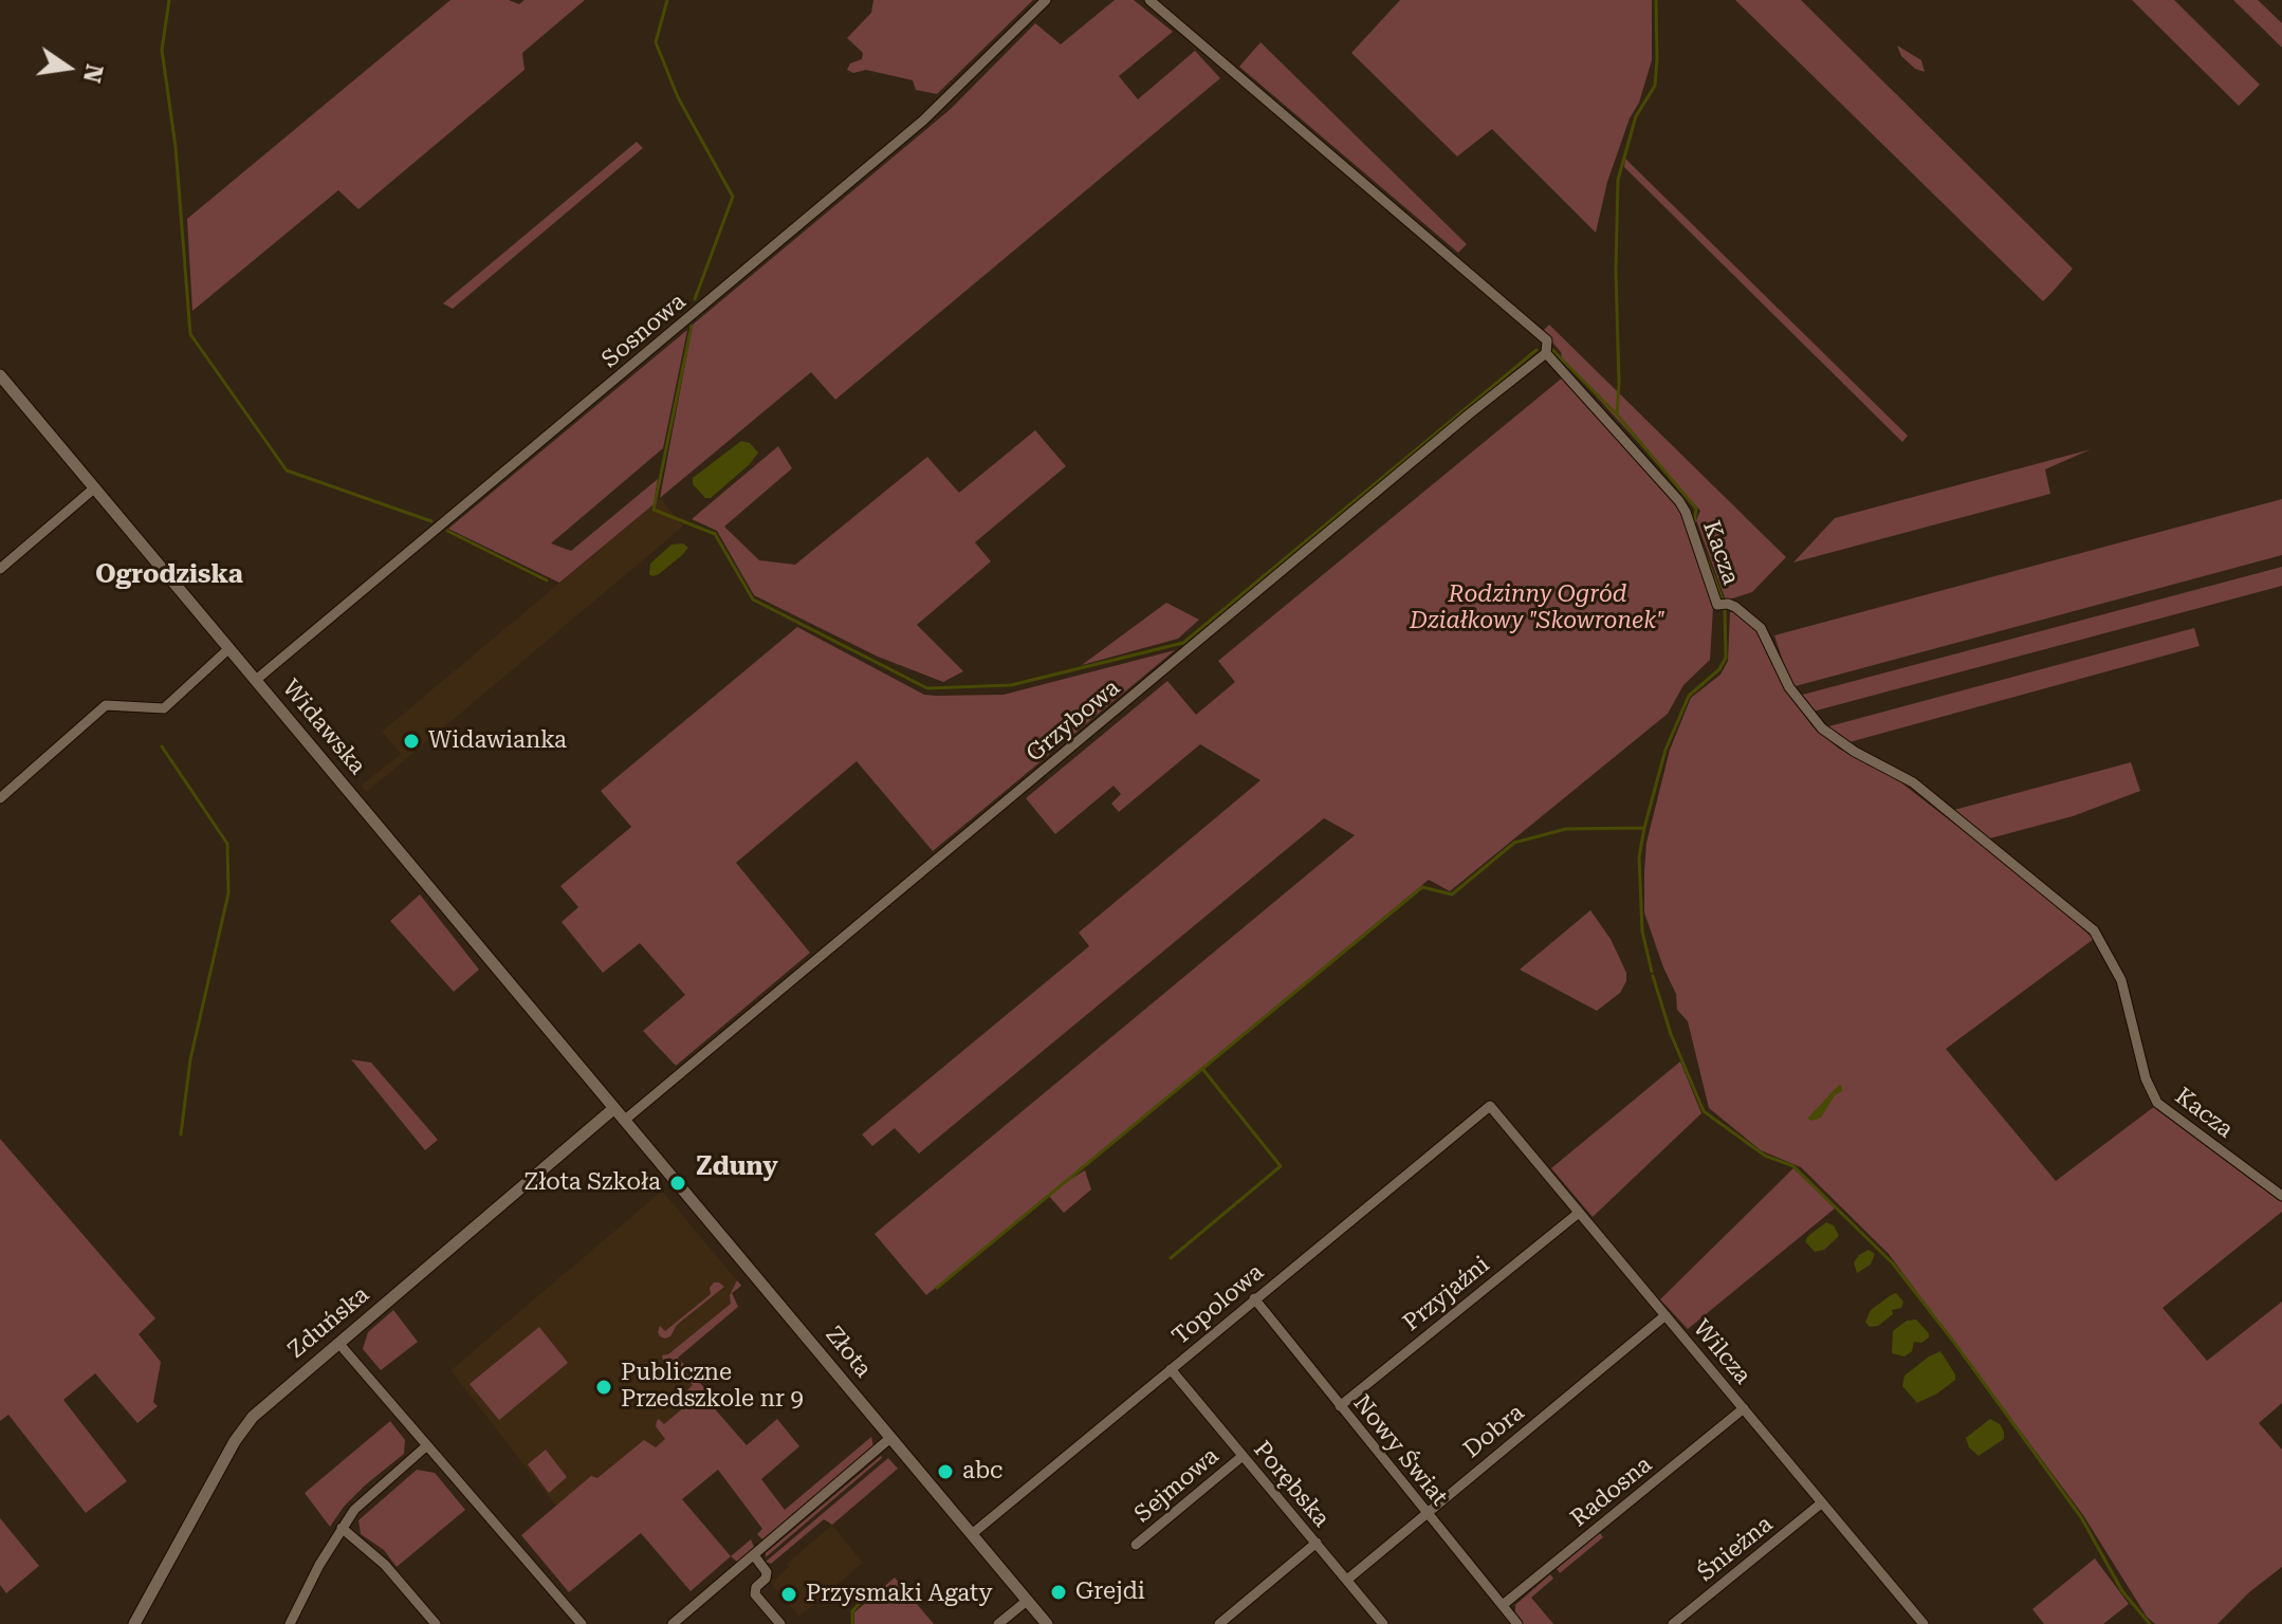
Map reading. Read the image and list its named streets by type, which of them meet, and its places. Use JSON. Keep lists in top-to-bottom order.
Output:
{
  "streets": {
    "street": [
      "Sosnowa",
      "Kacza",
      "Grzybowa",
      "Widawska",
      "Przyjaźni",
      "Topolowa",
      "Zduńska",
      "Złota",
      "Wilcza",
      "Dobra",
      "Nowy Świat",
      "Porębska",
      "Sejmowa",
      "Radosna",
      "Śnieżna"
    ]
  },
  "crossings": [
    ["Sosnowa", "Widawska"],
    ["Kacza", "Grzybowa"],
    ["Grzybowa", "Złota"],
    ["Widawska", "Zduńska"],
    ["Widawska", "Złota"],
    ["Przyjaźni", "Wilcza"],
    ["Przyjaźni", "Nowy Świat"],
    ["Topolowa", "Złota"],
    ["Topolowa", "Wilcza"],
    ["Topolowa", "Nowy Świat"],
    ["Topolowa", "Porębska"],
    ["Zduńska", "Złota"],
    ["Wilcza", "Dobra"],
    ["Wilcza", "Radosna"],
    ["Wilcza", "Śnieżna"],
    ["Dobra", "Nowy Świat"],
    ["Dobra", "Porębska"],
    ["Nowy Świat", "Radosna"],
    ["Porębska", "Sejmowa"]
  ],
  "districts": ["Ogrodziska", "Zduny"],
  "parks": ["Rodzinny Ogród Działkowy \"Skowronek\""],
  "places": [
    "Widawianka",
    "Złota Szkoła",
    "Publiczne Przedszkole nr 9",
    "abc",
    "Grejdi",
    "Przysmaki Agaty"
  ],
  "north": "right"
}
